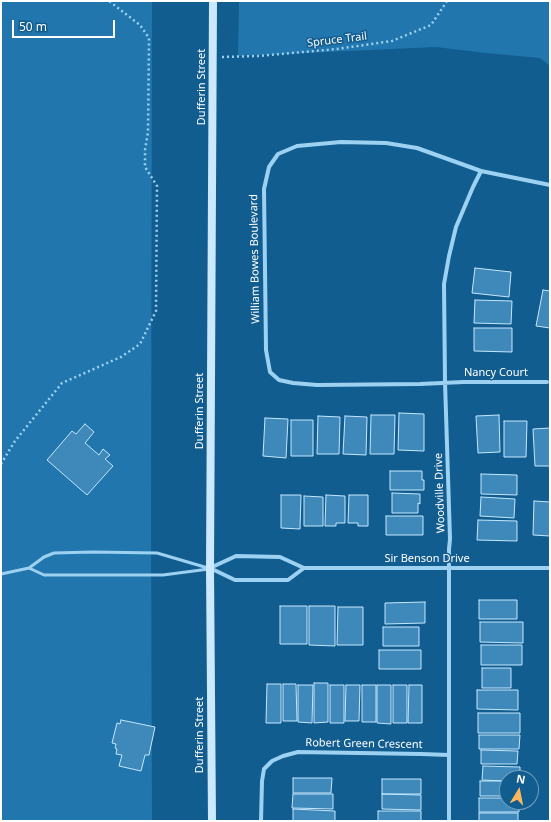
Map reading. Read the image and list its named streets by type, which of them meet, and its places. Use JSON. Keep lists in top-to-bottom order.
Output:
{
  "streets": {
    "main road": ["Dufferin Street"],
    "street": [
      "William Bowes Boulevard",
      "Nancy Court",
      "Woodville Drive",
      "Sir Benson Drive",
      "Robert Green Crescent"
    ],
    "path": ["Spruce Trail"]
  },
  "crossings": [
    ["Spruce Trail", "Dufferin Street"],
    ["Dufferin Street", "Sir Benson Drive"],
    ["William Bowes Boulevard", "Nancy Court"],
    ["William Bowes Boulevard", "Woodville Drive"],
    ["Nancy Court", "Woodville Drive"],
    ["Woodville Drive", "Sir Benson Drive"],
    ["Woodville Drive", "Robert Green Crescent"]
  ],
  "scale_bar": "50 m",
  "north": "top"
}
